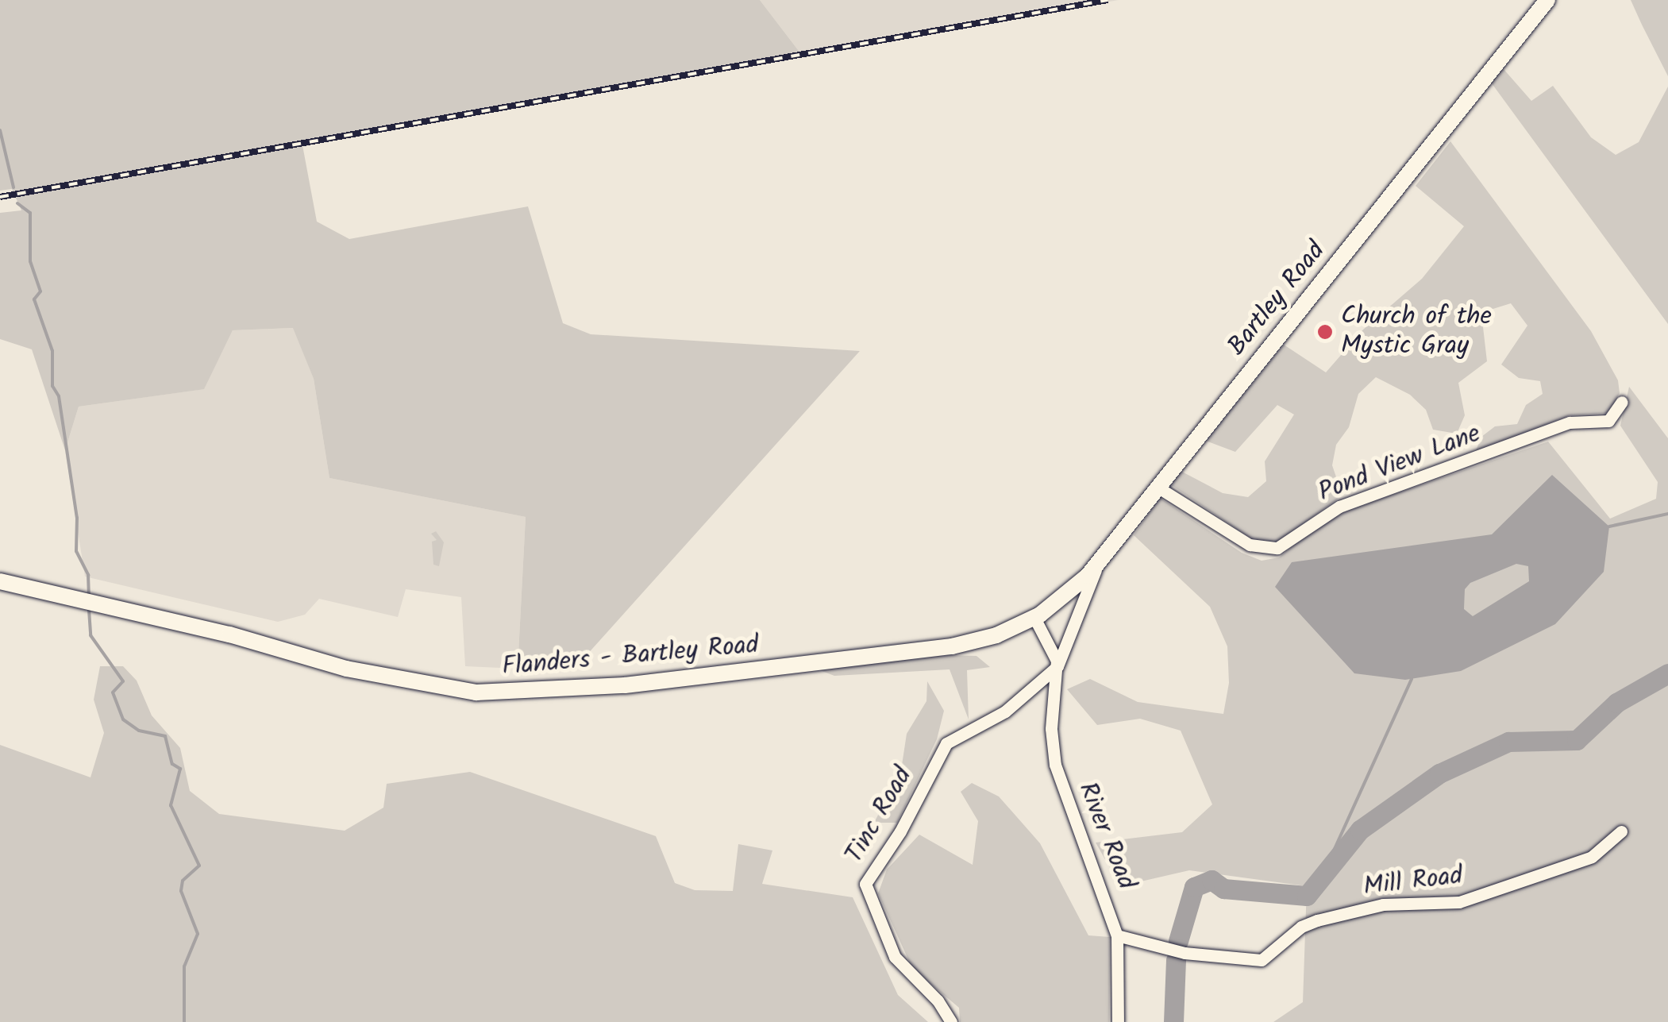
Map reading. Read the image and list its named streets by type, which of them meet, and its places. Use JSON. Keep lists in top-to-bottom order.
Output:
{
  "streets": {
    "main road": ["Bartley Road", "Flanders - Bartley Road"],
    "street": [
      "Pond View Lane",
      "Tinc Road",
      "River Road",
      "Mill Road"
    ]
  },
  "crossings": [
    ["Bartley Road", "Pond View Lane"],
    ["Bartley Road", "Flanders - Bartley Road"],
    ["Bartley Road", "River Road"],
    ["Tinc Road", "River Road"],
    ["River Road", "Mill Road"]
  ],
  "places": ["Church of the Mystic Gray"]
}
